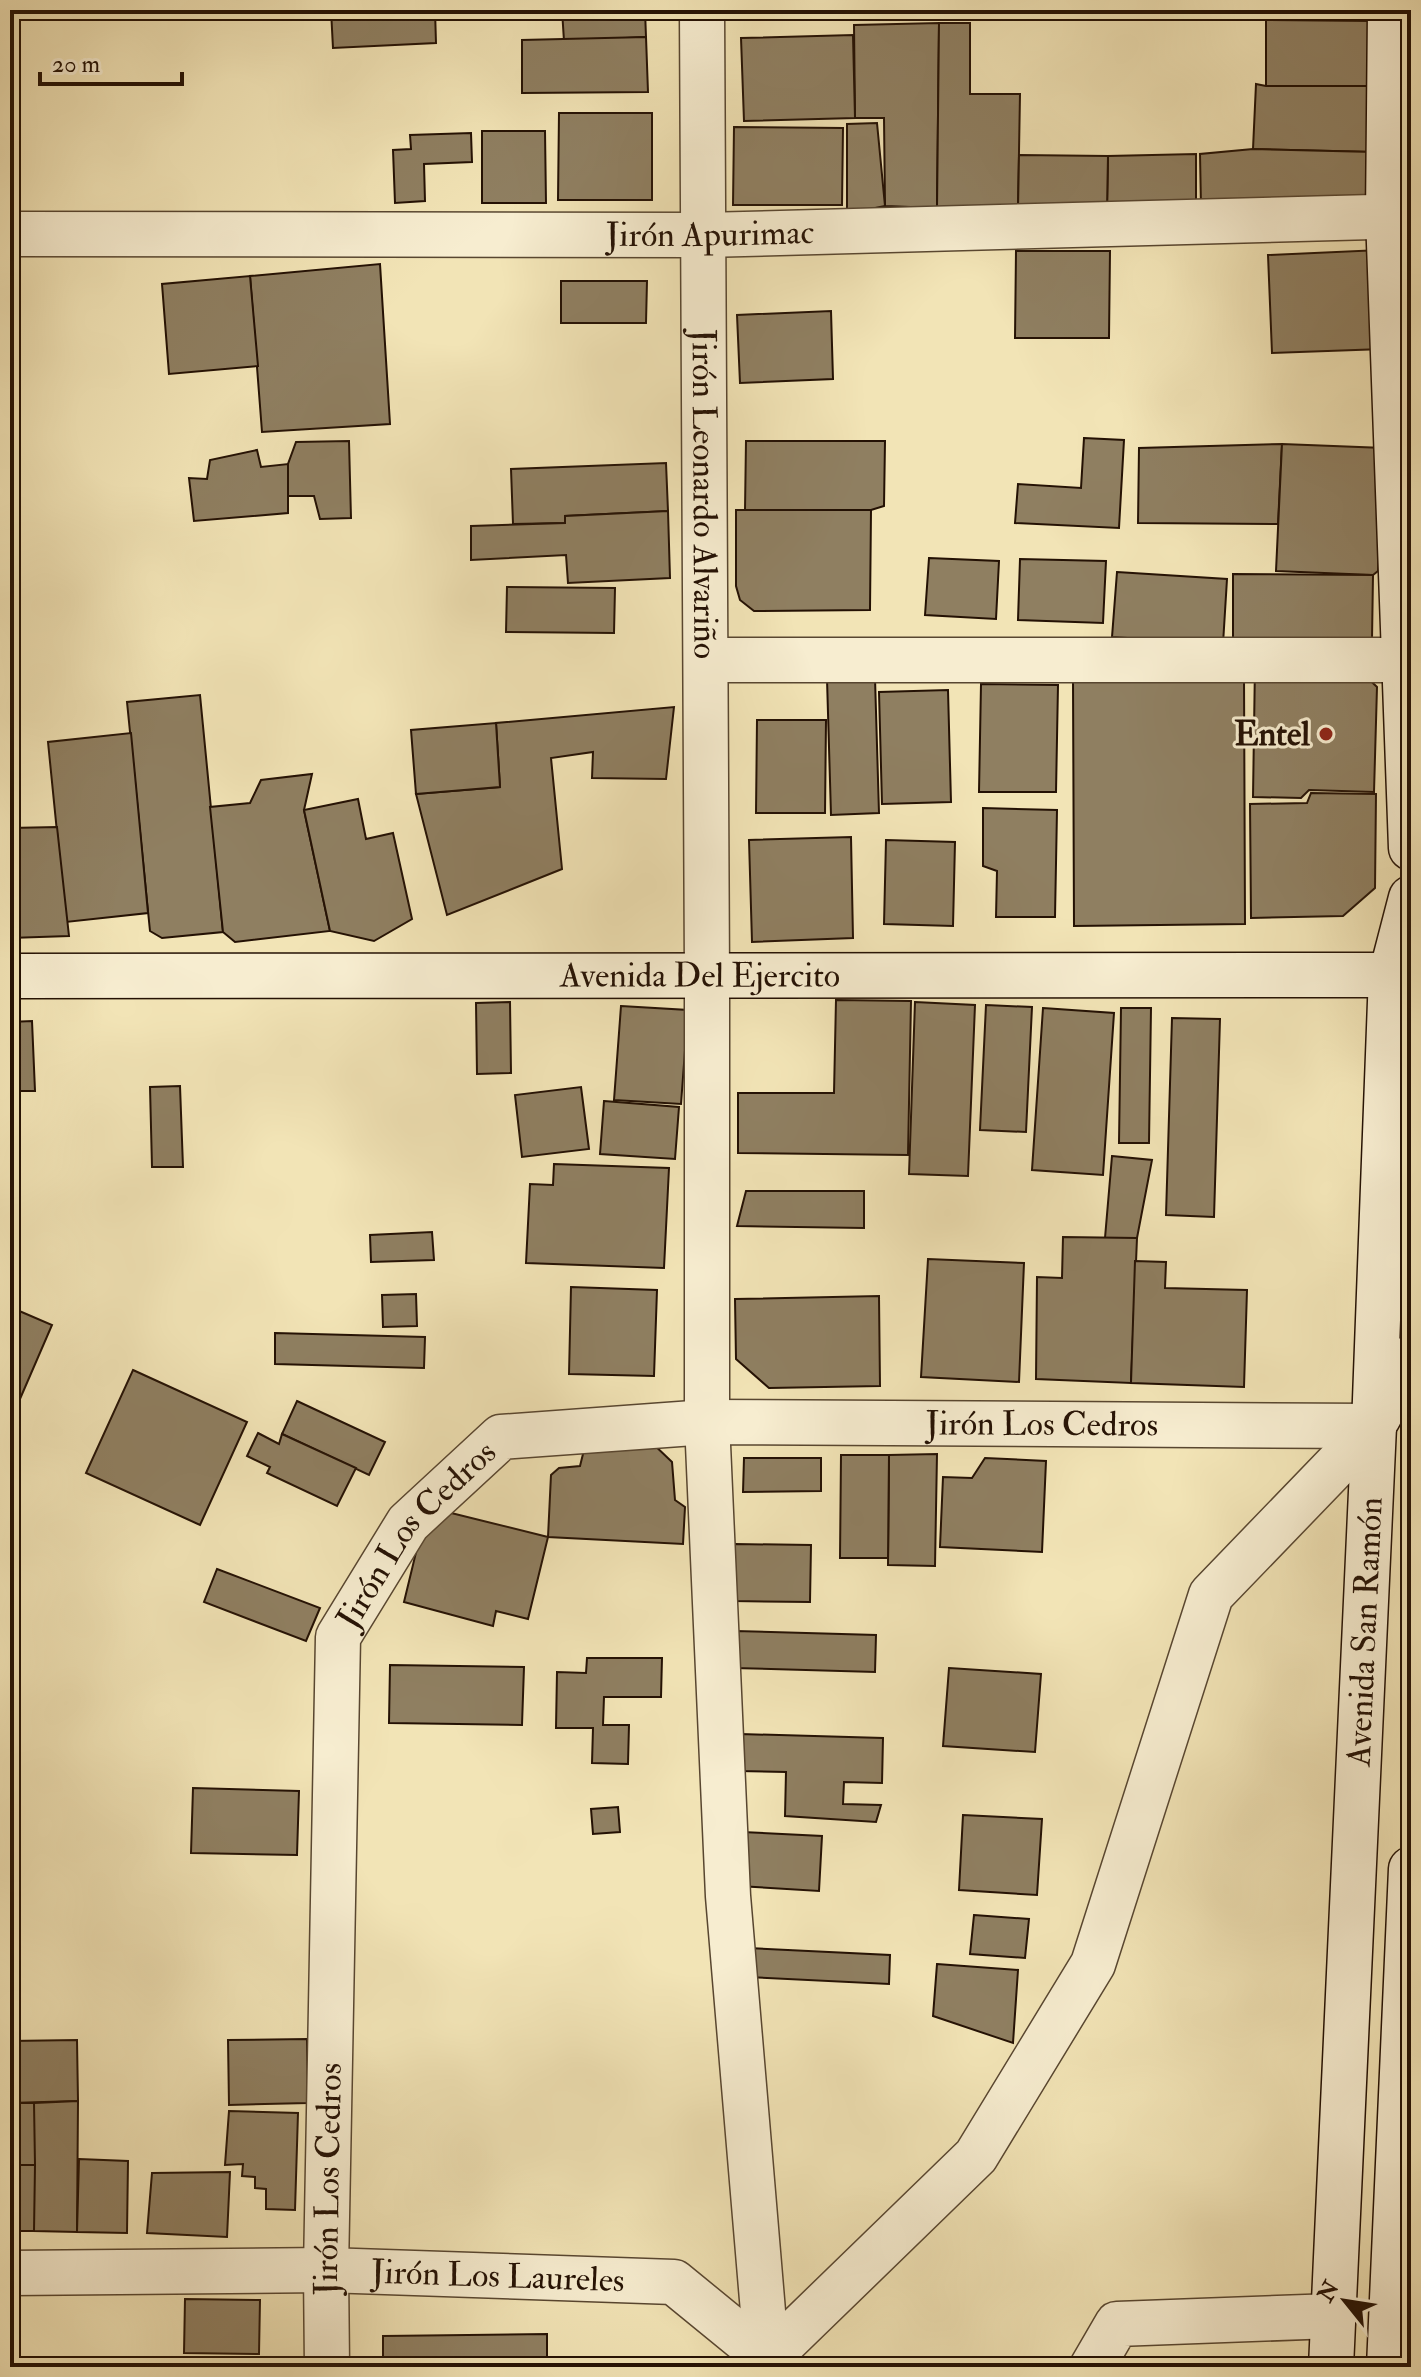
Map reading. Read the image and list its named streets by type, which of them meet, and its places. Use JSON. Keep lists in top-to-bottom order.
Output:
{
  "streets": {
    "street": [
      "Jirón Apurimac",
      "Jirón Leonardo Alvariño",
      "Avenida Del Ejercito",
      "Jirón Los Cedros",
      "Avenida San Ramón",
      "Jirón Los Laureles"
    ]
  },
  "crossings": [
    ["Jirón Apurimac", "Jirón Leonardo Alvariño"],
    ["Jirón Leonardo Alvariño", "Avenida Del Ejercito"],
    ["Jirón Leonardo Alvariño", "Jirón Los Cedros"],
    ["Jirón Leonardo Alvariño", "Jirón Los Laureles"],
    ["Avenida Del Ejercito", "Avenida San Ramón"],
    ["Jirón Los Cedros", "Avenida San Ramón"],
    ["Jirón Los Cedros", "Jirón Los Laureles"]
  ],
  "places": ["Entel"],
  "scale_bar": "20 m",
  "north": "top left"
}
